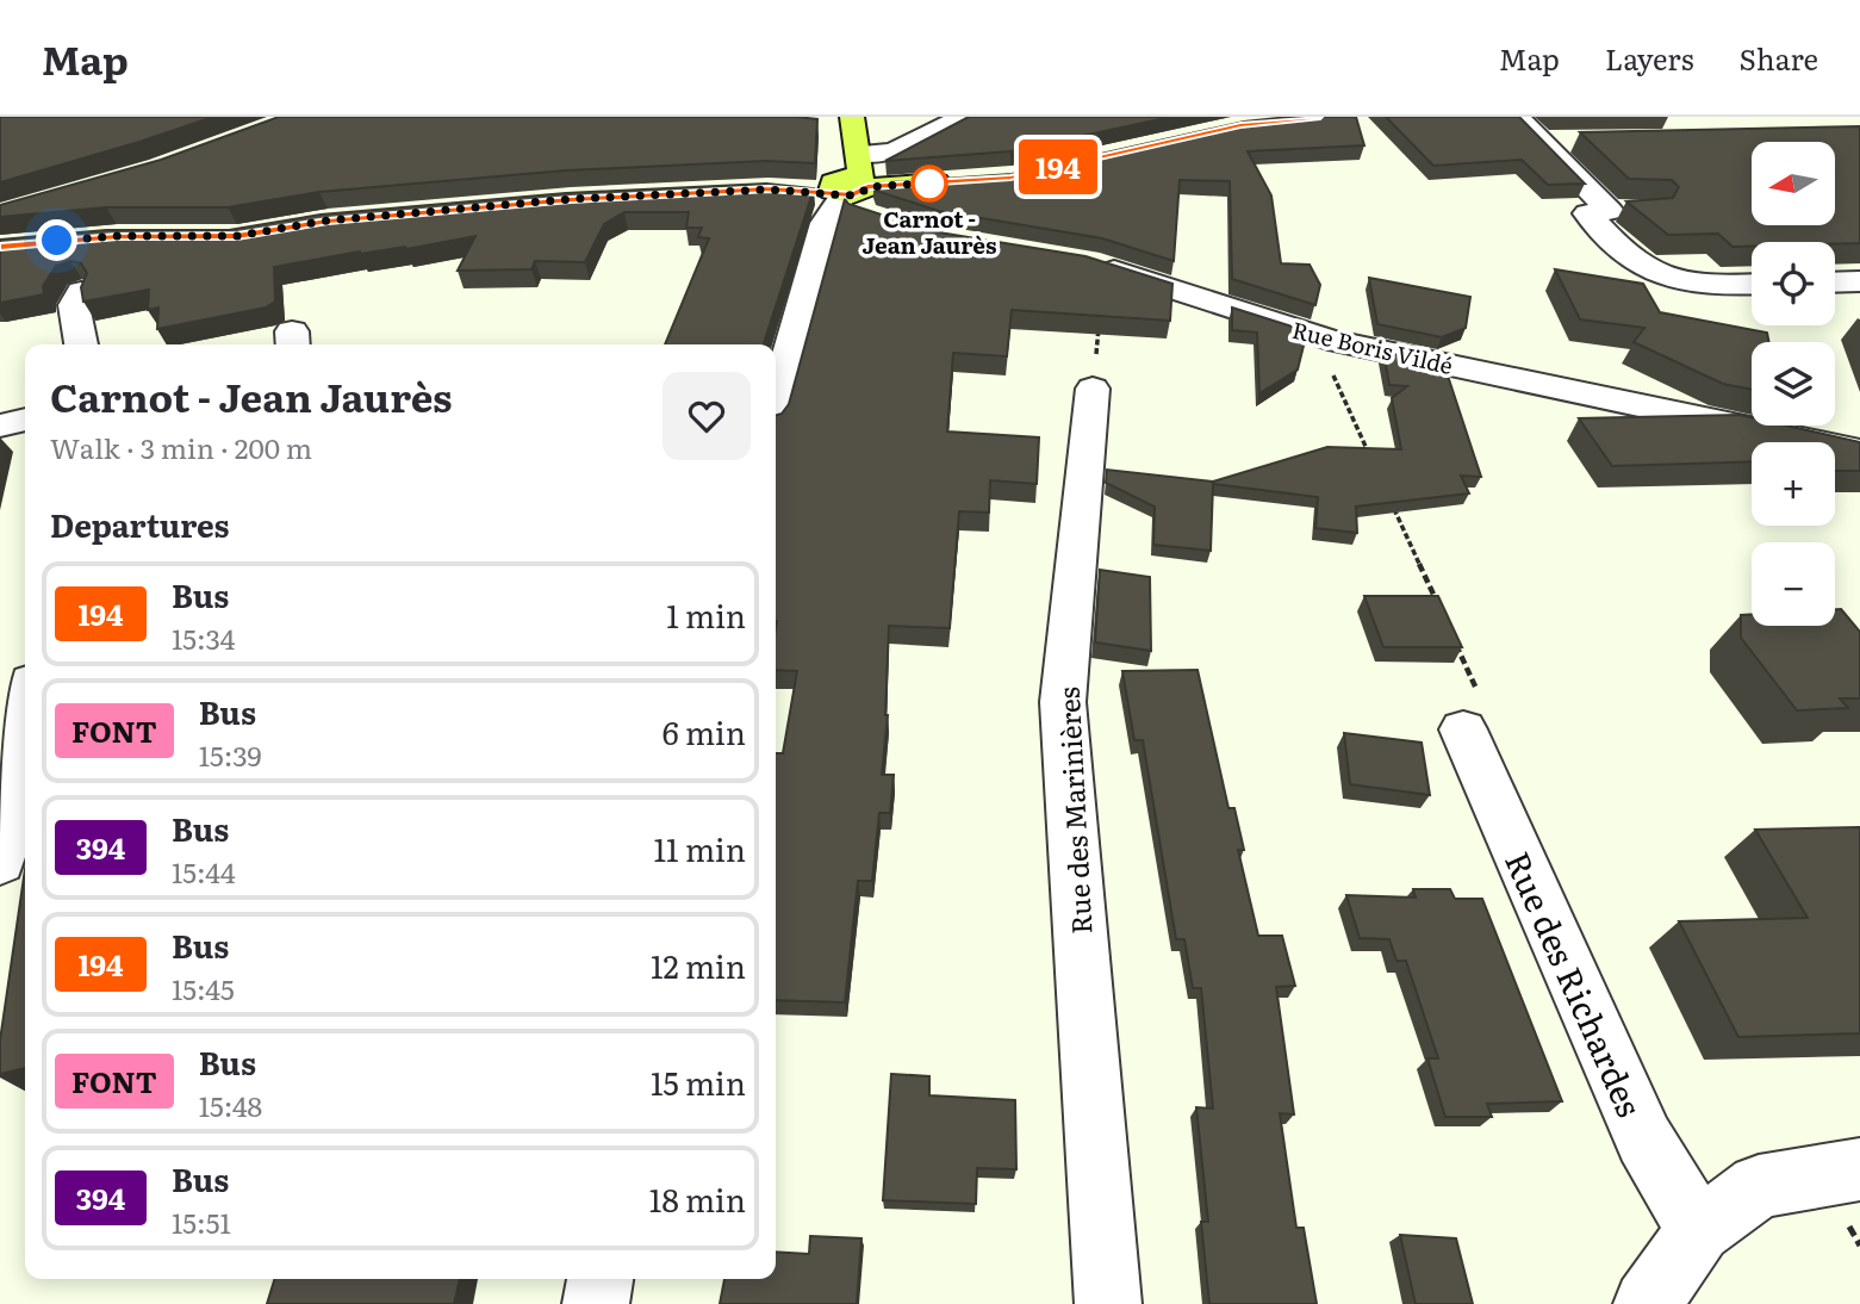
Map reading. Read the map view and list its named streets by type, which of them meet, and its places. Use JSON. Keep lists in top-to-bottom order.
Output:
{
  "streets": {
    "street": ["Rue Boris Vildé", "Rue des Marinières", "Rue des Richardes"]
  },
  "places": ["Carnot - Jean Jaurès"],
  "lines": ["bus line 194"],
  "north": "left",
  "page": {
    "header": "Map",
    "nav": ["Map", "Layers", "Share"],
    "on_map": "194",
    "map_buttons": ["+", "−"],
    "heading": [
      ["Carnot - Jean Jaurès", "Walk · 3 min · 200 m"],
      "Departures"
    ],
    "list": [
      {
        "mark": "194",
        "name": "Bus",
        "note": "15:34",
        "value": "1 min"
      },
      {
        "mark": "FONT",
        "name": "Bus",
        "note": "15:39",
        "value": "6 min"
      },
      {
        "mark": "394",
        "name": "Bus",
        "note": "15:44",
        "value": "11 min"
      },
      {
        "mark": "194",
        "name": "Bus",
        "note": "15:45",
        "value": "12 min"
      },
      {
        "mark": "FONT",
        "name": "Bus",
        "note": "15:48",
        "value": "15 min"
      },
      {
        "mark": "394",
        "name": "Bus",
        "note": "15:51",
        "value": "18 min"
      }
    ]
  }
}
